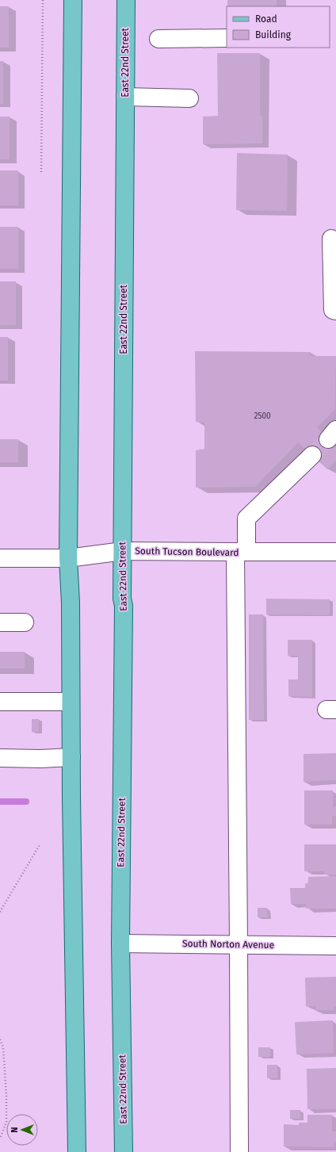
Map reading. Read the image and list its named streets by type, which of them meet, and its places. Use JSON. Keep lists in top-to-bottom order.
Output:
{
  "streets": {
    "main road": ["East 22nd Street"],
    "street": ["South Tucson Boulevard", "South Norton Avenue"]
  },
  "crossings": [
    ["East 22nd Street", "South Tucson Boulevard"],
    ["East 22nd Street", "South Norton Avenue"]
  ],
  "house_numbers": ["2500"],
  "legend": ["Road", "Building"],
  "north": "left"
}
